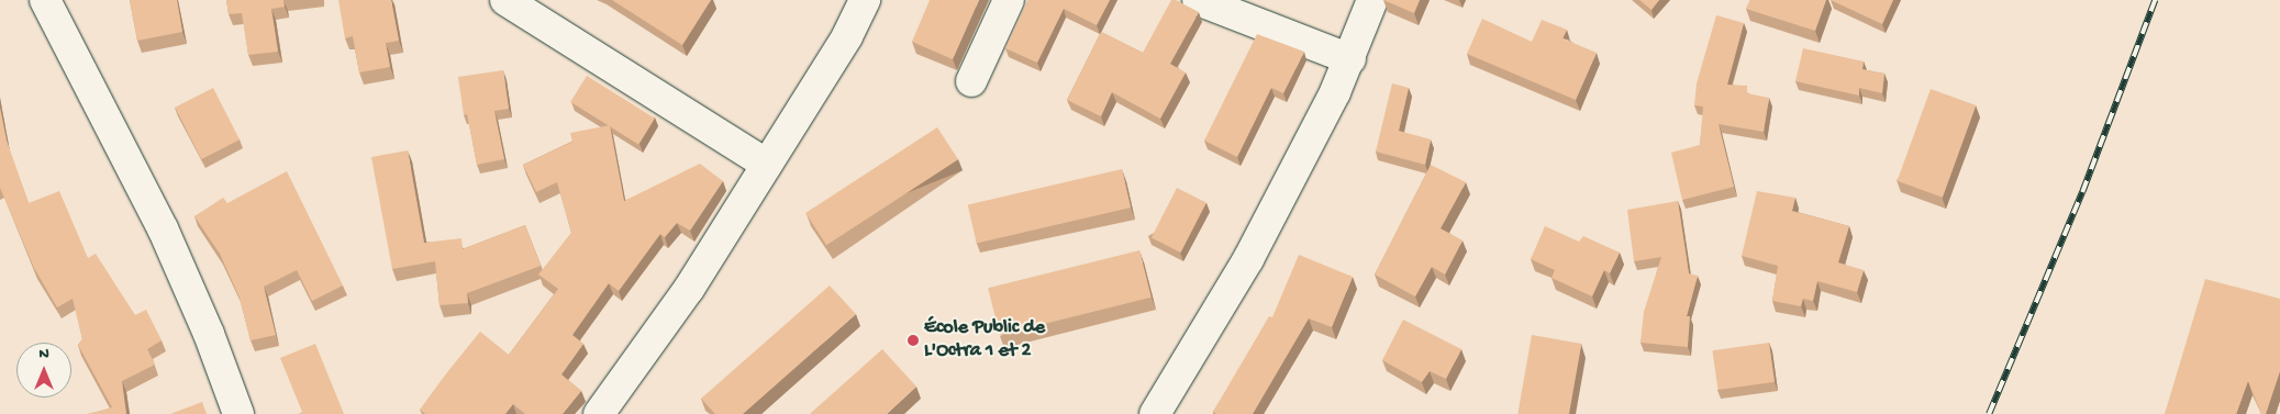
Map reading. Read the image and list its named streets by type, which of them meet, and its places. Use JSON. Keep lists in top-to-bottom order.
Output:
{
  "places": ["École Public de L'Octra 1 et 2"],
  "north": "top"
}
